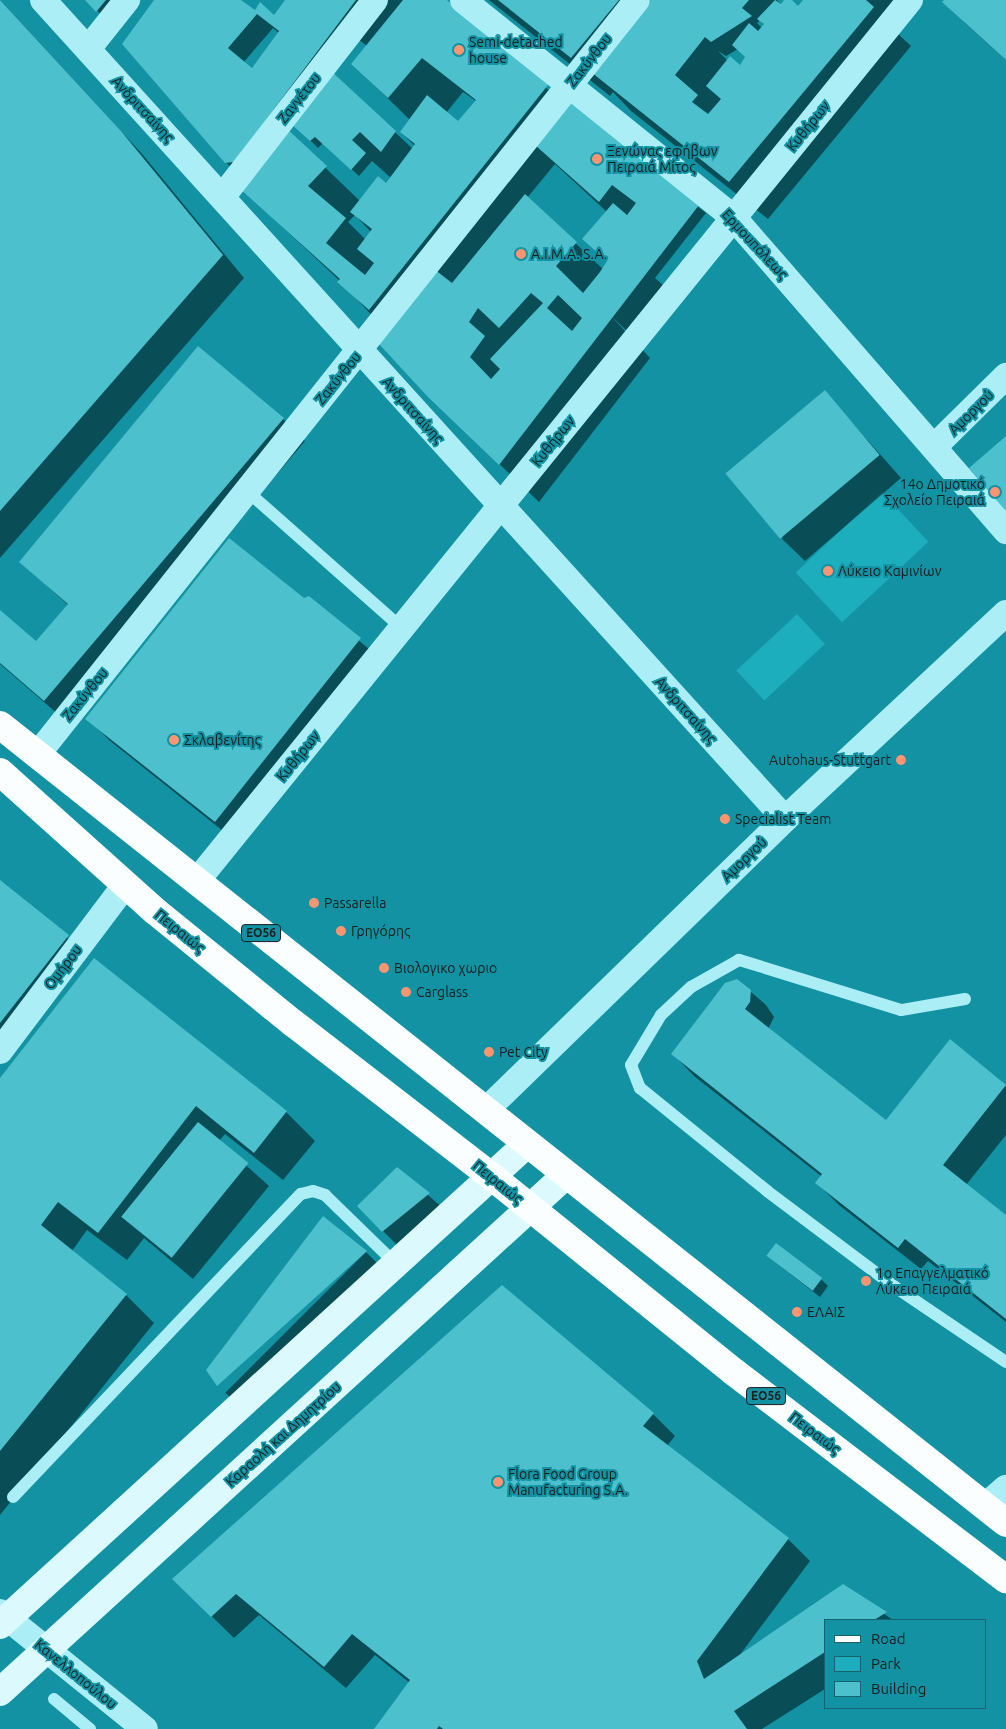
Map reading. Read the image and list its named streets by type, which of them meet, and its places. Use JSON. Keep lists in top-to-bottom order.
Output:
{
  "streets": {
    "main road": ["Πειραιώς", "ΕΟ56", "Καραολή και Δημητρίου"],
    "street": [
      "Ζακύνθου",
      "Ζαννέτου",
      "Ανδριτσαίνης",
      "Κυθήρων",
      "Ερμουπόλεως",
      "Αμοργού",
      "Ομήρου",
      "Κανελλοπούλου"
    ]
  },
  "crossings": [
    ["Ζακύνθου", "Ανδριτσαίνης"],
    ["Ζακύνθου", "Ερμουπόλεως"],
    ["Ζακύνθου", "ΕΟ56"],
    ["Ζαννέτου", "Ανδριτσαίνης"],
    ["Ανδριτσαίνης", "Κυθήρων"],
    ["Ανδριτσαίνης", "Αμοργού"],
    ["Κυθήρων", "Ερμουπόλεως"],
    ["Κυθήρων", "ΕΟ56"],
    ["Ερμουπόλεως", "Αμοργού"],
    ["Αμοργού", "ΕΟ56"],
    ["Πειραιώς", "Ομήρου"],
    ["Πειραιώς", "Καραολή και Δημητρίου"],
    ["ΕΟ56", "Καραολή και Δημητρίου"],
    ["Καραολή και Δημητρίου", "Κανελλοπούλου"]
  ],
  "places": [
    "Semi-detached house",
    "Ξενώνας εφήβων Πειραιά Μίτος",
    "A.I.M.A. S.A.",
    "14ο Δημοτικό Σχολείο Πειραιά",
    "Λύκειο Καμινίων",
    "Σκλαβενίτης",
    "Autohaus-Stuttgart",
    "Specialist Team",
    "Passarella",
    "Γρηγόρης",
    "Βιολογικο χωριο",
    "Carglass",
    "Pet City",
    "1ο Επαγγελματικό Λύκειο Πειραιά",
    "ΕΛΑΙΣ",
    "Flora Food Group Manufacturing S.A."
  ],
  "legend": ["Road", "Park", "Building"]
}
